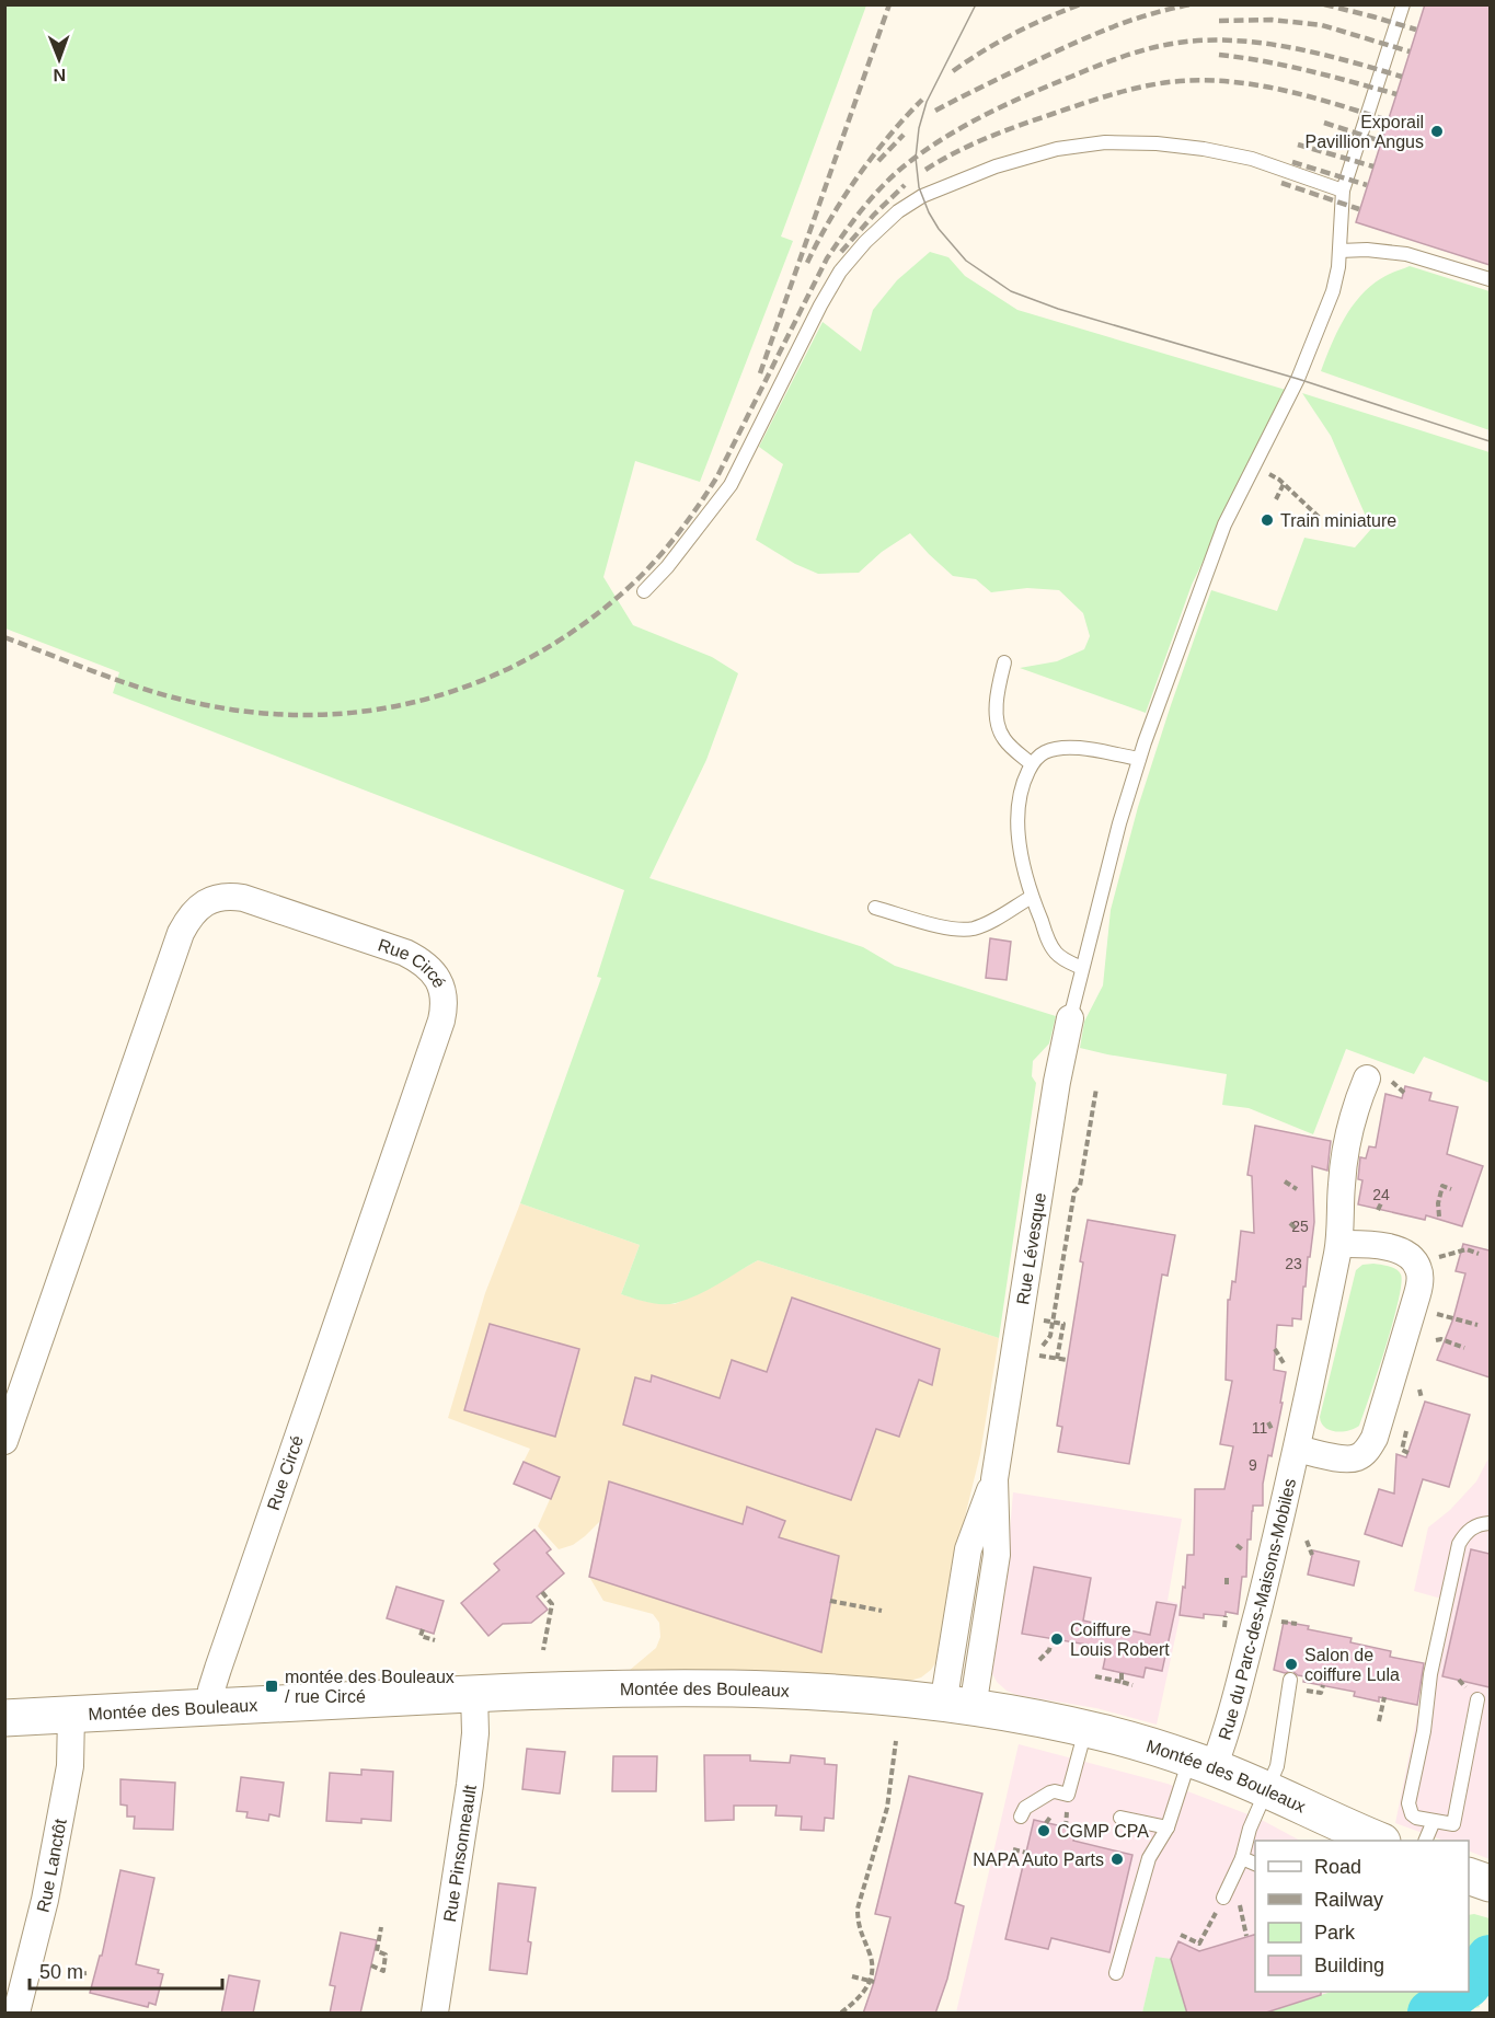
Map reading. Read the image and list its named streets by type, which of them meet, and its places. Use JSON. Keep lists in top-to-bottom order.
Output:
{
  "streets": {
    "street": [
      "Rue Circé",
      "Rue Lévesque",
      "Rue du Parc-des-Maisons-Mobiles",
      "Montée des Bouleaux",
      "Rue Pinsonneault",
      "Rue Lanctôt"
    ]
  },
  "crossings": [
    ["Rue Circé", "Montée des Bouleaux"],
    ["Rue Lévesque", "Montée des Bouleaux"],
    ["Rue du Parc-des-Maisons-Mobiles", "Montée des Bouleaux"],
    ["Montée des Bouleaux", "Rue Pinsonneault"],
    ["Montée des Bouleaux", "Rue Lanctôt"]
  ],
  "places": {
    "other": [
      "Exporail Pavillion Angus",
      "Train miniature",
      "Coiffure Louis Robert",
      "Salon de coiffure Lula",
      "CGMP CPA",
      "NAPA Auto Parts"
    ],
    "transit": ["montée des Bouleaux / rue Circé"]
  },
  "house_numbers": [
    "24",
    "25",
    "23",
    "11",
    "9"
  ],
  "legend": [
    "Road",
    "Railway",
    "Park",
    "Building"
  ],
  "scale_bar": "50 m",
  "north": "bottom"
}
